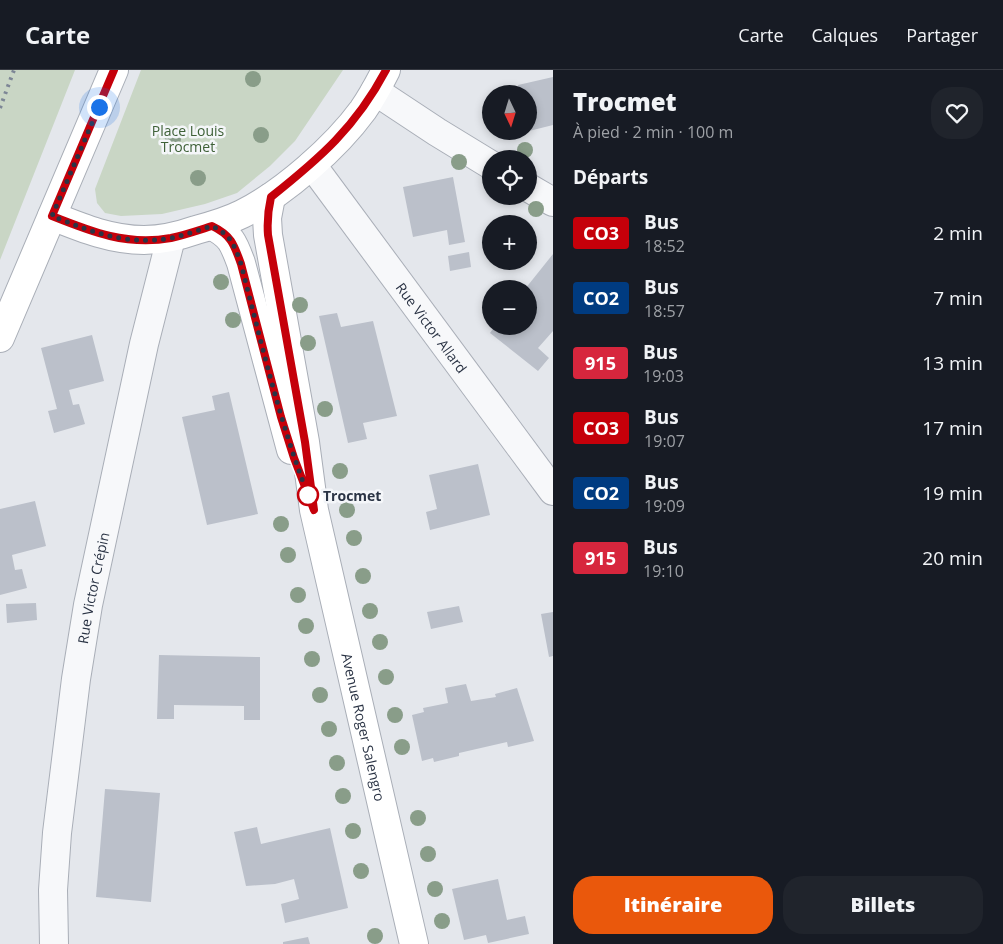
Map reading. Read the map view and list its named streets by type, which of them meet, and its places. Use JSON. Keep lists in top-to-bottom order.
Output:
{
  "streets": {
    "street": ["Rue Victor Allard", "Rue Victor Crépin", "Avenue Roger Salengro"]
  },
  "parks": ["Place Louis Trocmet"],
  "places": ["Trocmet"],
  "lines": ["bus line CO3"],
  "north": "bottom",
  "page": {
    "header": "Carte",
    "nav": ["Carte", "Calques", "Partager"],
    "heading": [
      ["Trocmet", "À pied · 2 min · 100 m"],
      "Départs"
    ],
    "map_buttons": ["+", "−"],
    "list": [
      {
        "mark": "CO3",
        "name": "Bus",
        "note": "18:52",
        "value": "2 min"
      },
      {
        "mark": "CO2",
        "name": "Bus",
        "note": "18:57",
        "value": "7 min"
      },
      {
        "mark": "915",
        "name": "Bus",
        "note": "19:03",
        "value": "13 min"
      },
      {
        "mark": "CO3",
        "name": "Bus",
        "note": "19:07",
        "value": "17 min"
      },
      {
        "mark": "CO2",
        "name": "Bus",
        "note": "19:09",
        "value": "19 min"
      },
      {
        "mark": "915",
        "name": "Bus",
        "note": "19:10",
        "value": "20 min"
      }
    ],
    "buttons": ["Itinéraire", "Billets"]
  }
}
